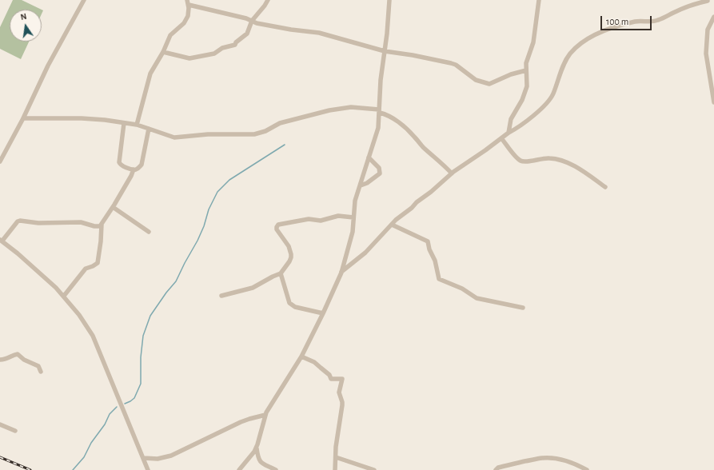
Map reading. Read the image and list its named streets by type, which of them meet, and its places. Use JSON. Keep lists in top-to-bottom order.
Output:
{
  "scale_bar": "100 m",
  "north": "top"
}
